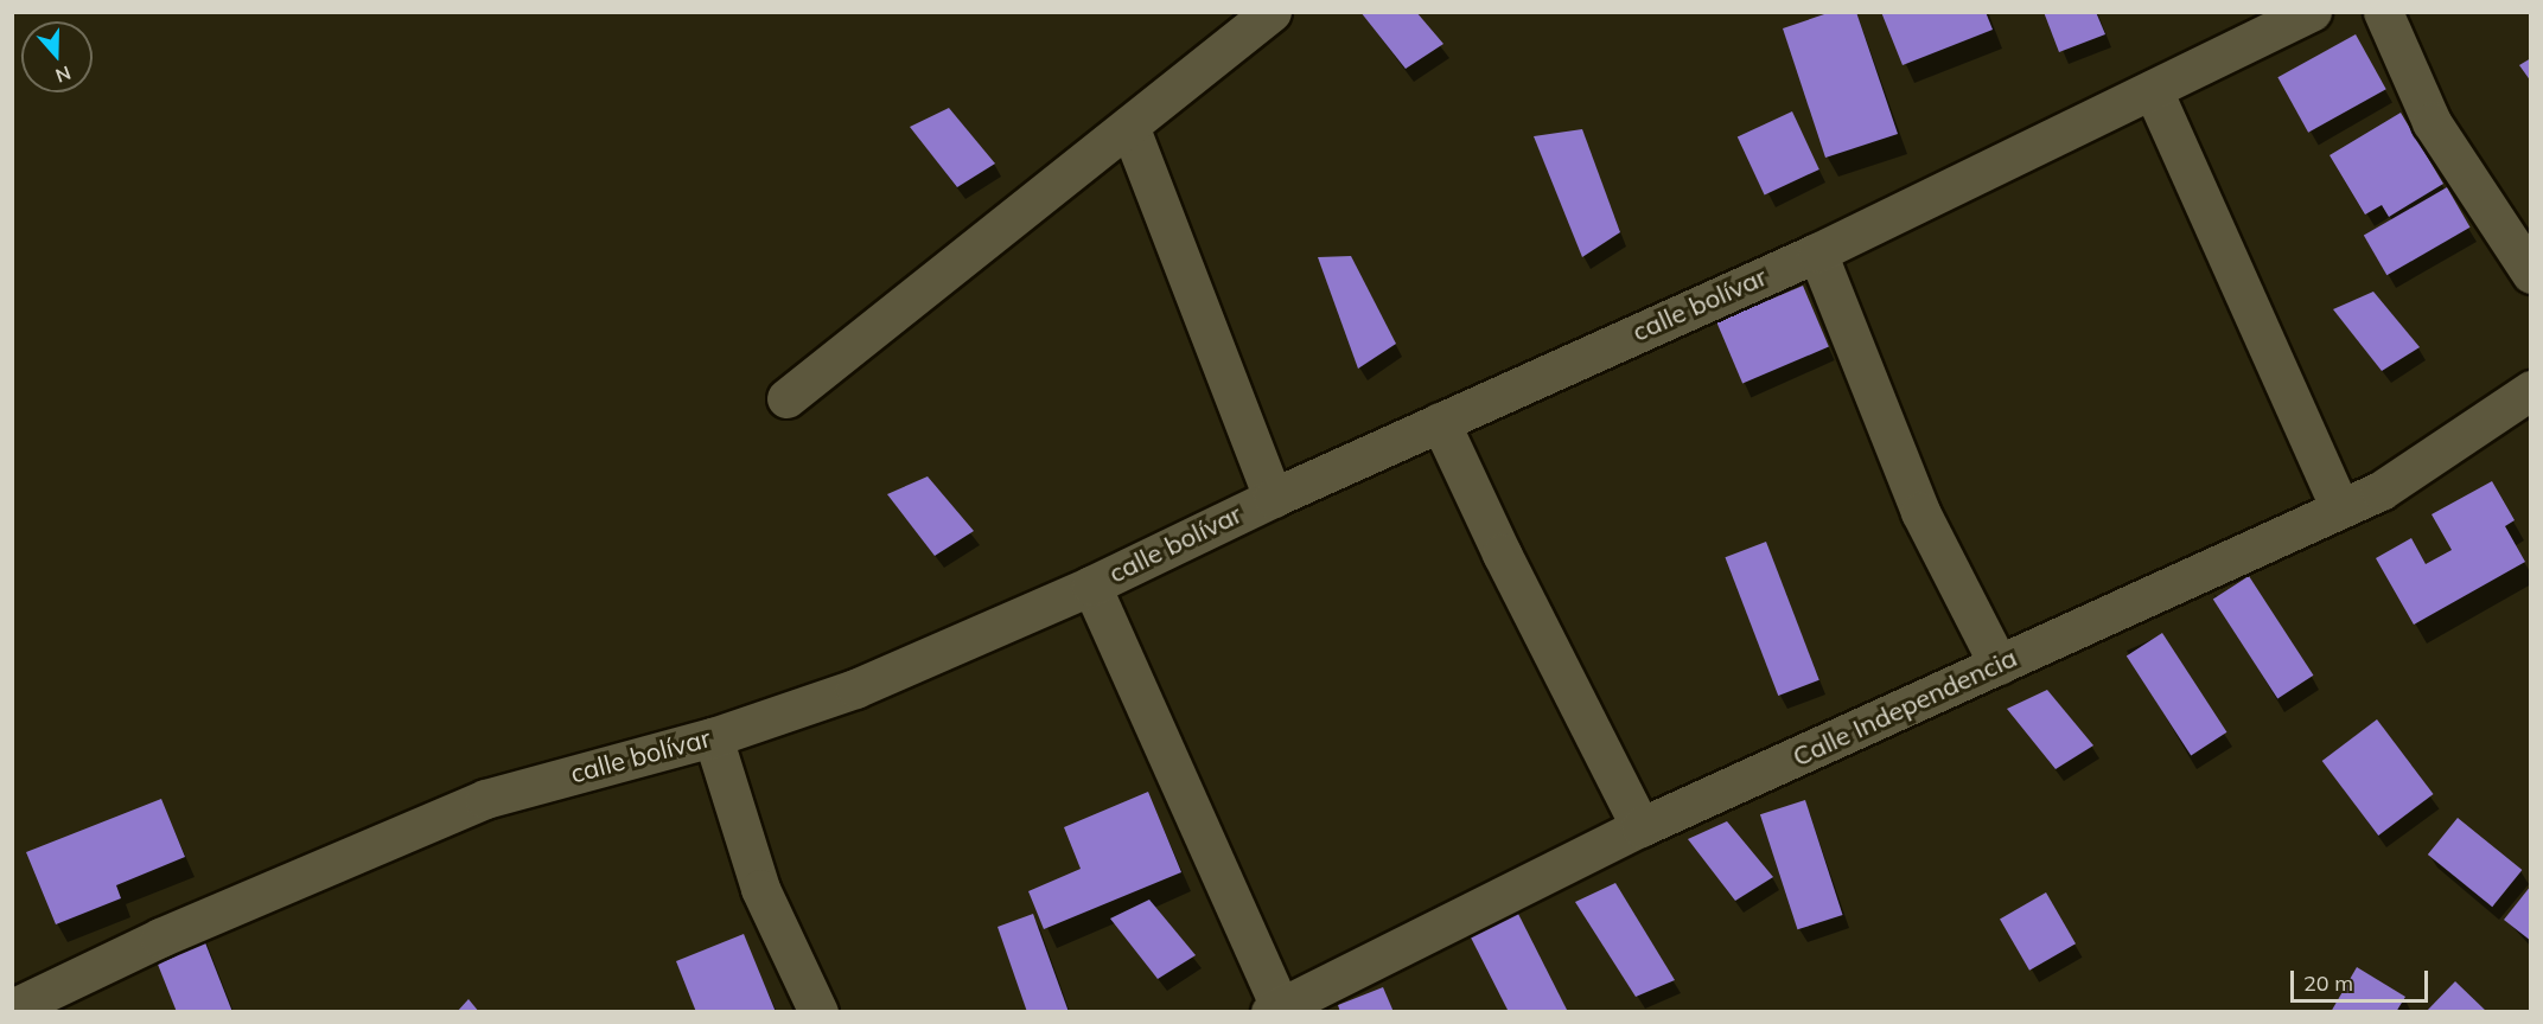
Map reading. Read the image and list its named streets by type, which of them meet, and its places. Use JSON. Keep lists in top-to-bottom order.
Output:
{
  "streets": {
    "street": ["calle bolívar", "Calle Independencia"]
  },
  "scale_bar": "20 m",
  "north": "bottom"
}
